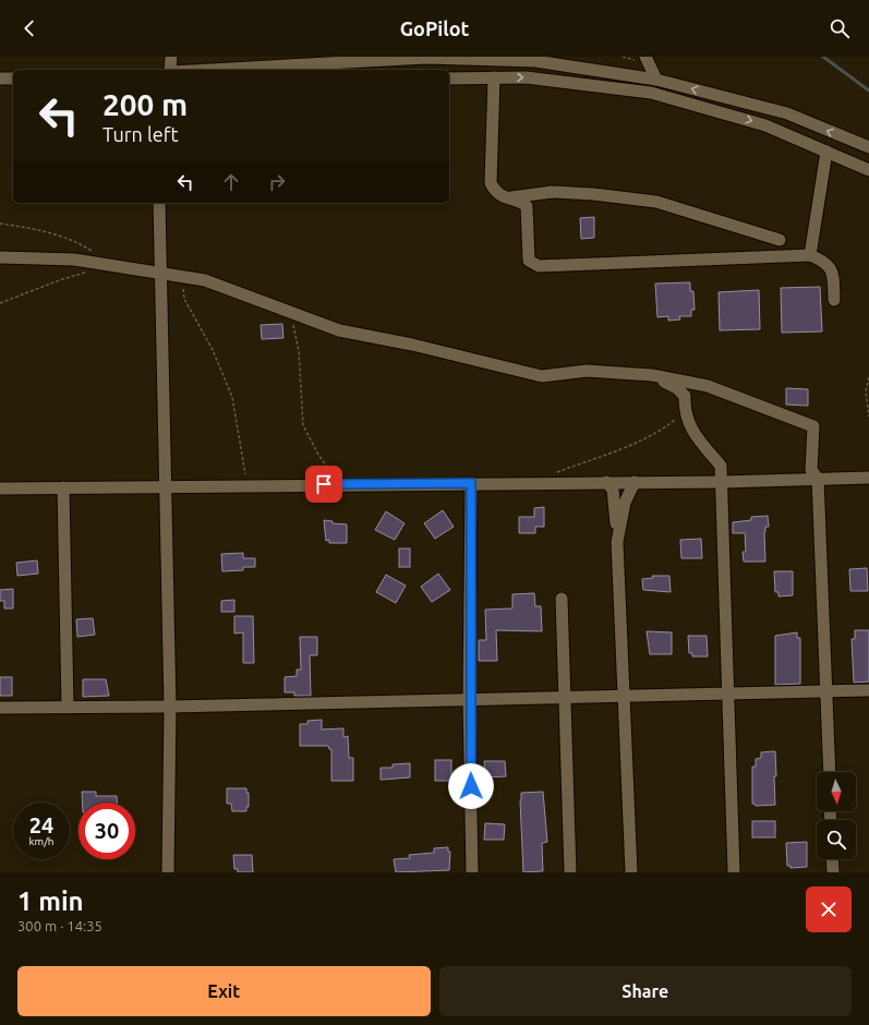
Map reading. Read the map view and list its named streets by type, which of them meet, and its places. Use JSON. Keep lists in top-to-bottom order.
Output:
{
  "north": "bottom",
  "page": {
    "header": "GoPilot",
    "turn": ["200 m", "Turn left"],
    "speed": "24 km/h",
    "limit": "30",
    "heading": ["1 min", "300 m · 14:35"],
    "buttons": ["Exit", "Share"]
  }
}
